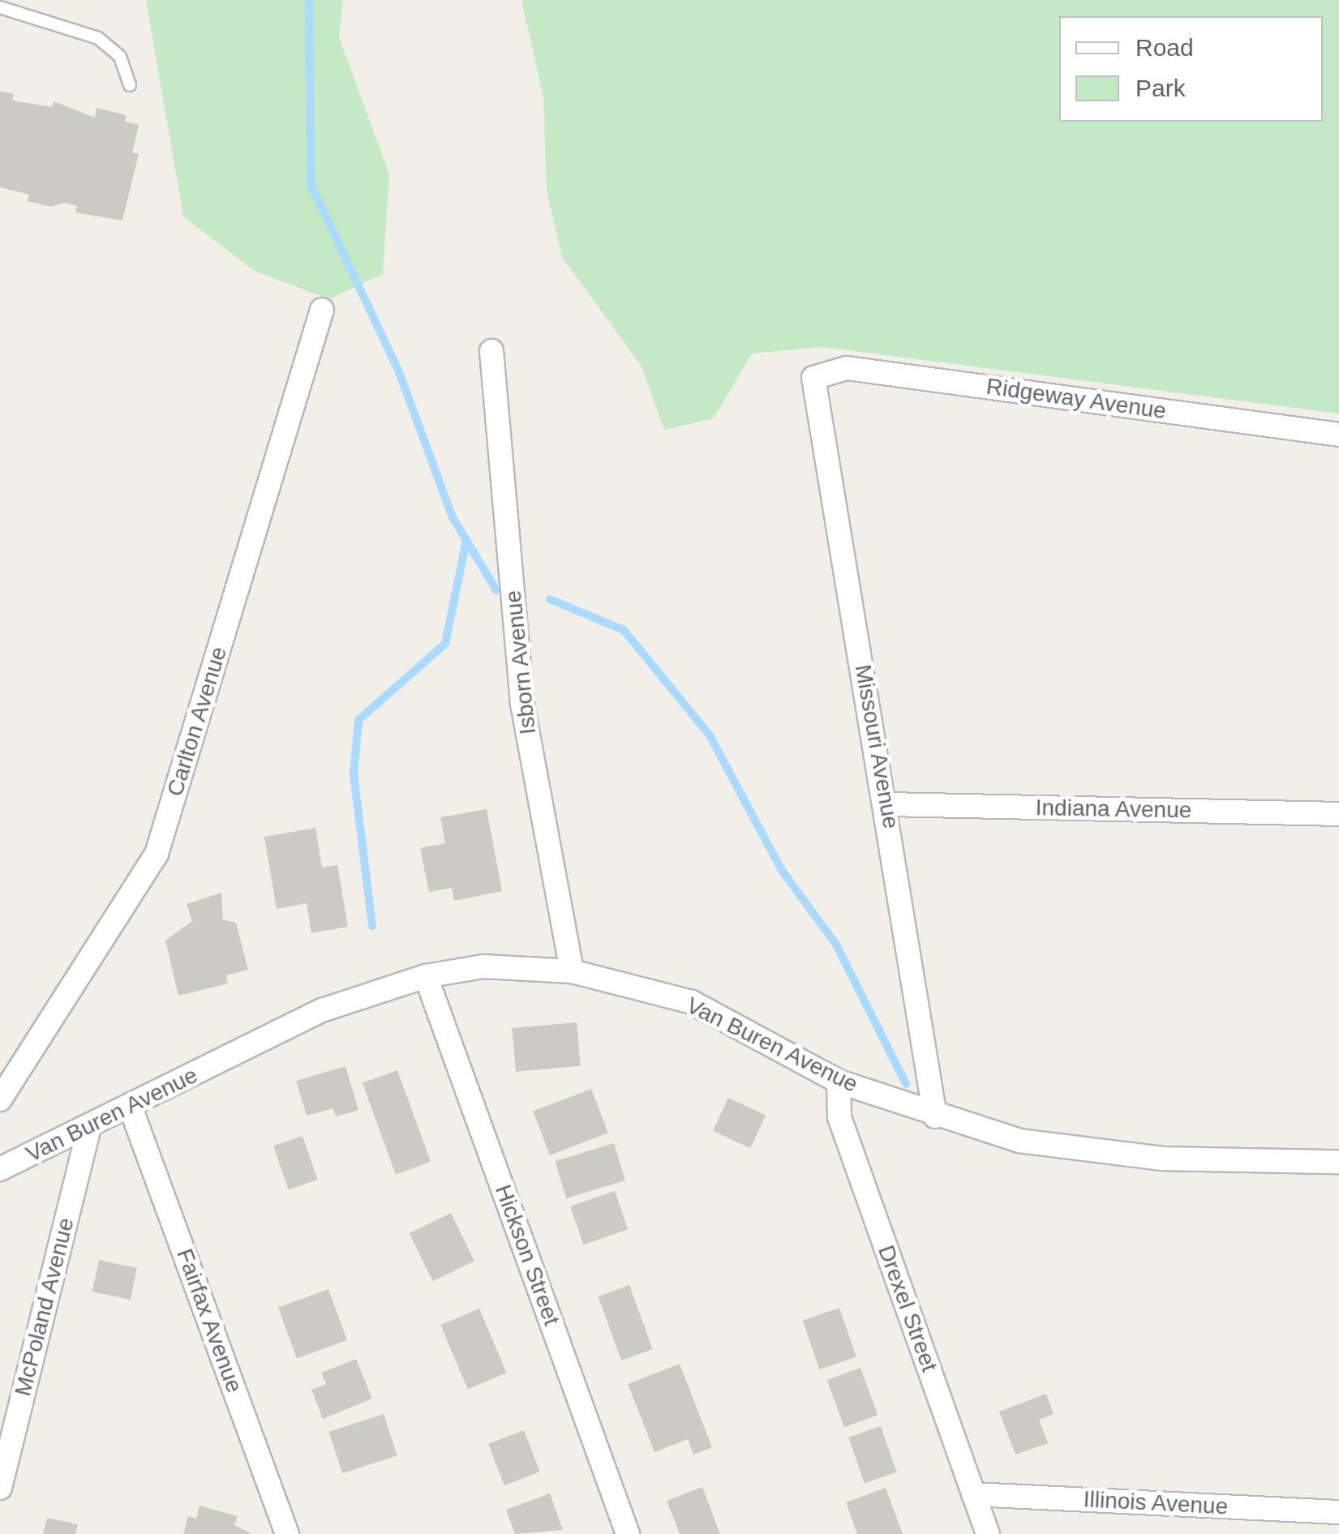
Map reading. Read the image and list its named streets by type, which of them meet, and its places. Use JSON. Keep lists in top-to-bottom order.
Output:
{
  "streets": {
    "street": [
      "Ridgeway Avenue",
      "Isborn Avenue",
      "Carlton Avenue",
      "Missouri Avenue",
      "Indiana Avenue",
      "Van Buren Avenue",
      "Hickson Street",
      "McPoland Avenue",
      "Drexel Street",
      "Fairfax Avenue",
      "Illinois Avenue"
    ]
  },
  "crossings": [
    ["Ridgeway Avenue", "Missouri Avenue"],
    ["Isborn Avenue", "Van Buren Avenue"],
    ["Missouri Avenue", "Indiana Avenue"],
    ["Missouri Avenue", "Van Buren Avenue"],
    ["Van Buren Avenue", "Hickson Street"],
    ["Van Buren Avenue", "McPoland Avenue"],
    ["Van Buren Avenue", "Drexel Street"],
    ["Van Buren Avenue", "Fairfax Avenue"],
    ["Drexel Street", "Illinois Avenue"]
  ],
  "legend": ["Road", "Park"]
}
